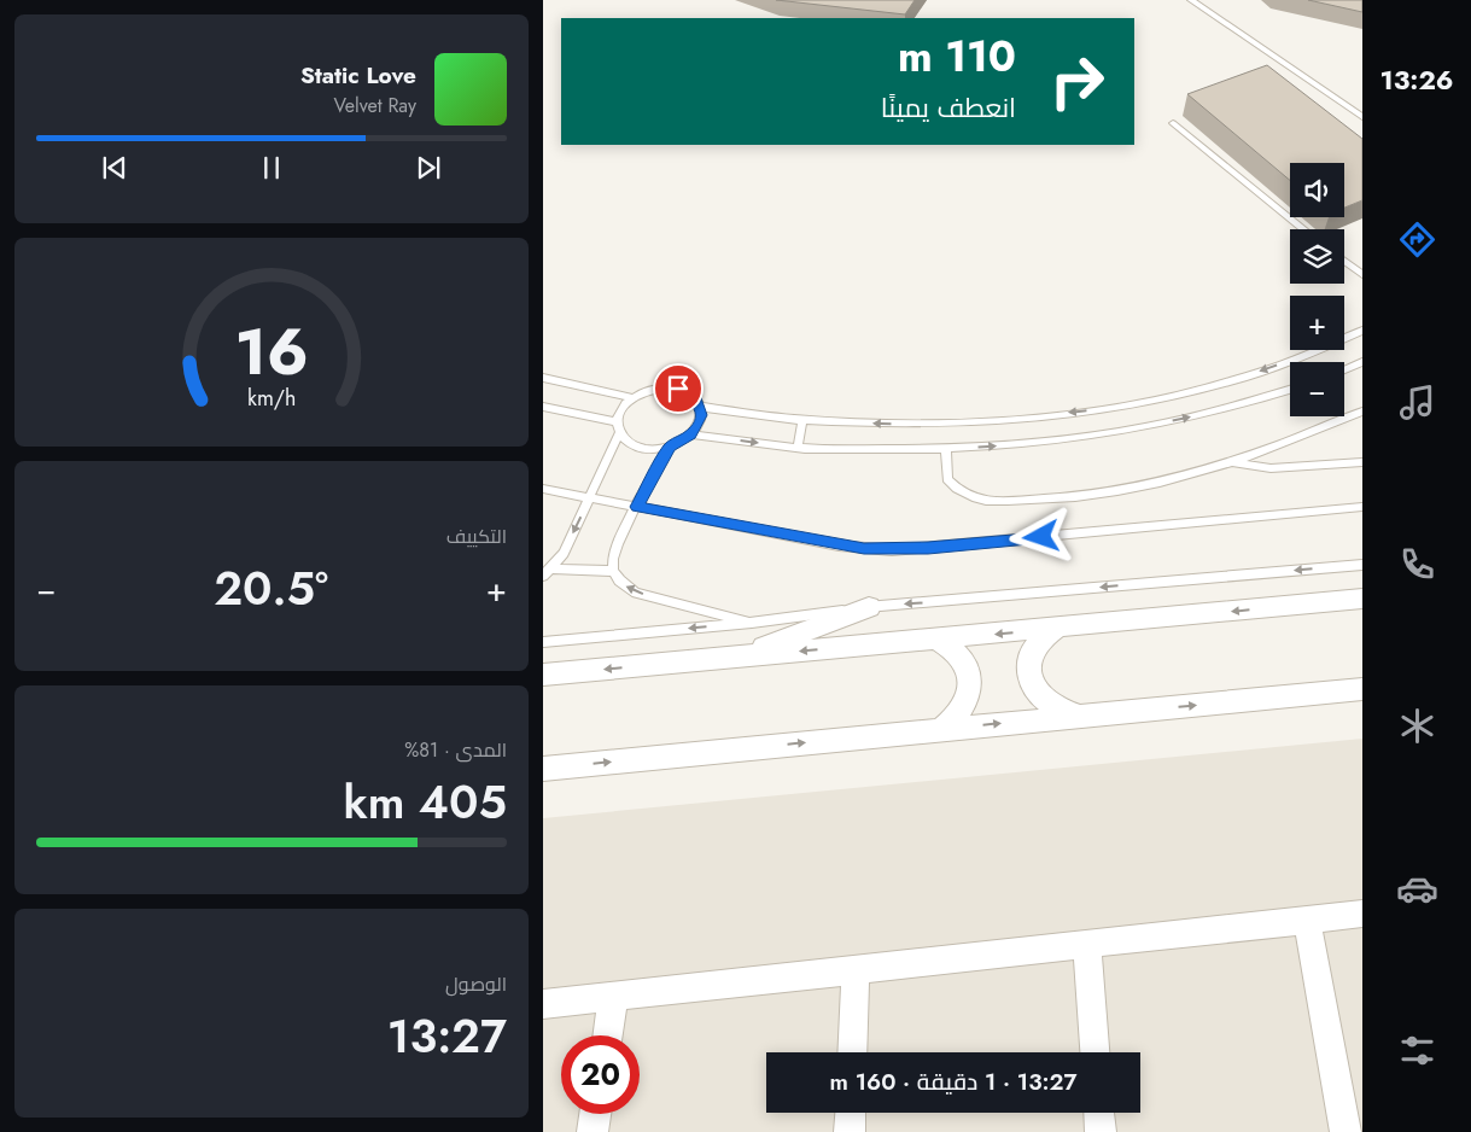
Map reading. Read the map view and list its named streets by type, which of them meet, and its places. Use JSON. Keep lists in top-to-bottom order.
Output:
{
  "page": {
    "tabs": "13:26",
    "turn": ["110 m", "انعطف يمينًا"],
    "song": ["Static Love", "Velvet Ray"],
    "map_buttons": ["+", "−"],
    "tile": [
      "التكييف",
      ["المدى · 81%", "405 km"],
      ["الوصول", "13:27"]
    ],
    "heat": ["−", "20.5°", "+"],
    "limit": "20",
    "trip": "13:27 · 1 دقيقة · 160 m",
    "gauge": ["16", "km/h"]
  }
}
